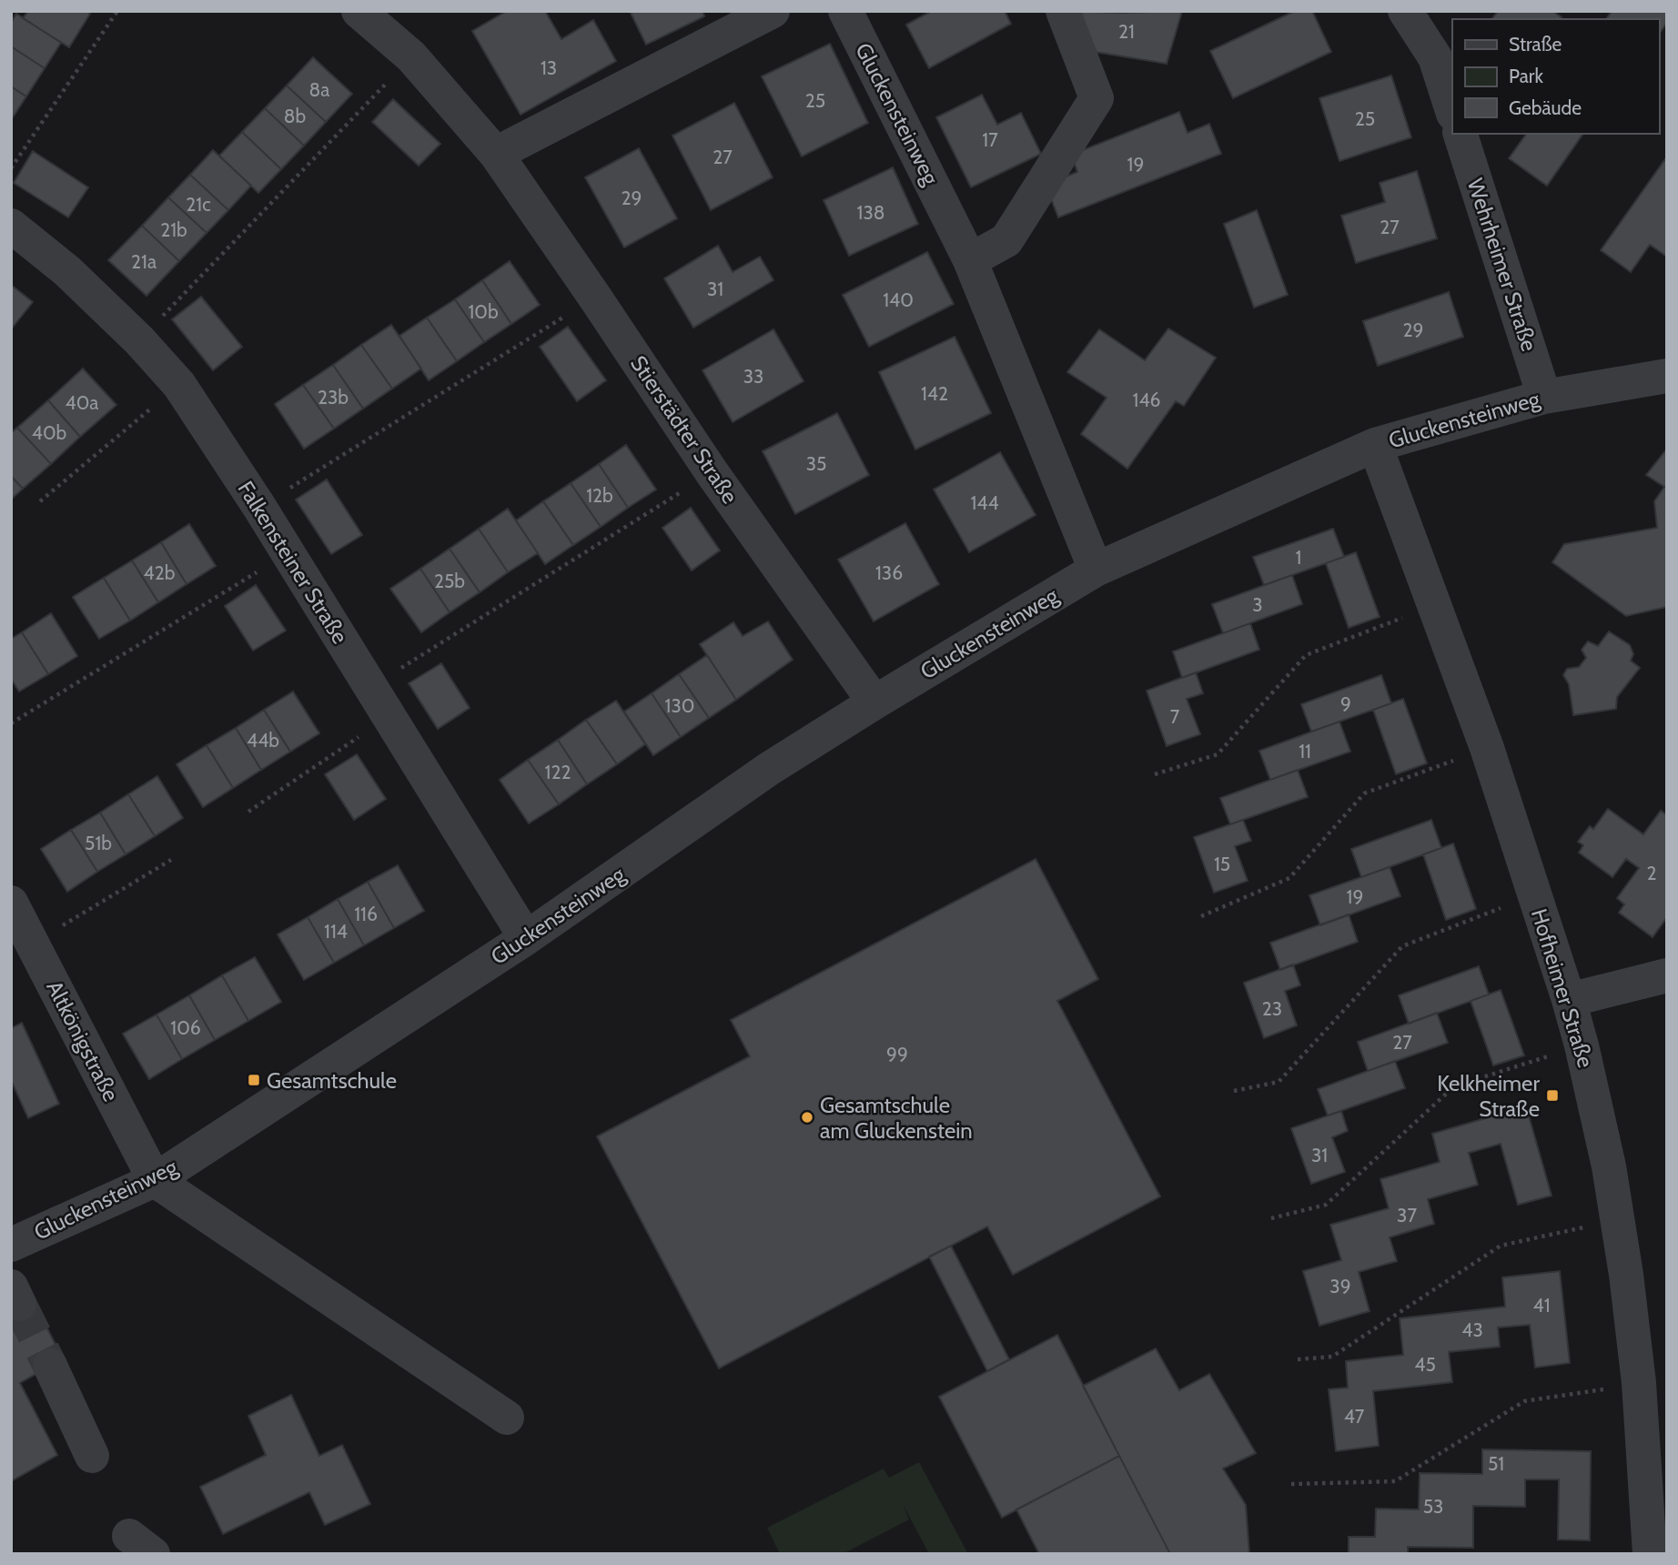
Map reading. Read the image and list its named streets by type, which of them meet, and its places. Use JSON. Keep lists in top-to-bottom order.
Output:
{
  "streets": {
    "street": [
      "Gluckensteinweg",
      "Wehrheimer Straße",
      "Stierstädter Straße",
      "Falkensteiner Straße",
      "Hofheimer Straße",
      "Altkönigstraße"
    ]
  },
  "crossings": [
    ["Gluckensteinweg", "Wehrheimer Straße"],
    ["Gluckensteinweg", "Stierstädter Straße"],
    ["Gluckensteinweg", "Falkensteiner Straße"],
    ["Gluckensteinweg", "Hofheimer Straße"],
    ["Gluckensteinweg", "Altkönigstraße"]
  ],
  "places": {
    "transit": ["Gesamtschule", "Kelkheimer Straße"],
    "other": ["Gesamtschule am Gluckenstein"]
  },
  "house_numbers": [
    "21",
    "13",
    "8a",
    "25",
    "8b",
    "25",
    "17",
    "27",
    "19",
    "29",
    "21c",
    "138",
    "27",
    "21b",
    "21a",
    "31",
    "140",
    "10b",
    "29",
    "33",
    "142",
    "23b",
    "146",
    "40a",
    "40b",
    "35",
    "12b",
    "144",
    "1",
    "42b",
    "136",
    "25b",
    "3",
    "9",
    "130",
    "7",
    "44b",
    "11",
    "122",
    "51b",
    "15",
    "2",
    "19",
    "116",
    "114",
    "23",
    "106",
    "27",
    "99",
    "31",
    "37",
    "39",
    "41",
    "43",
    "45",
    "47",
    "51",
    "53"
  ],
  "legend": ["Straße", "Park", "Gebäude"]
}
